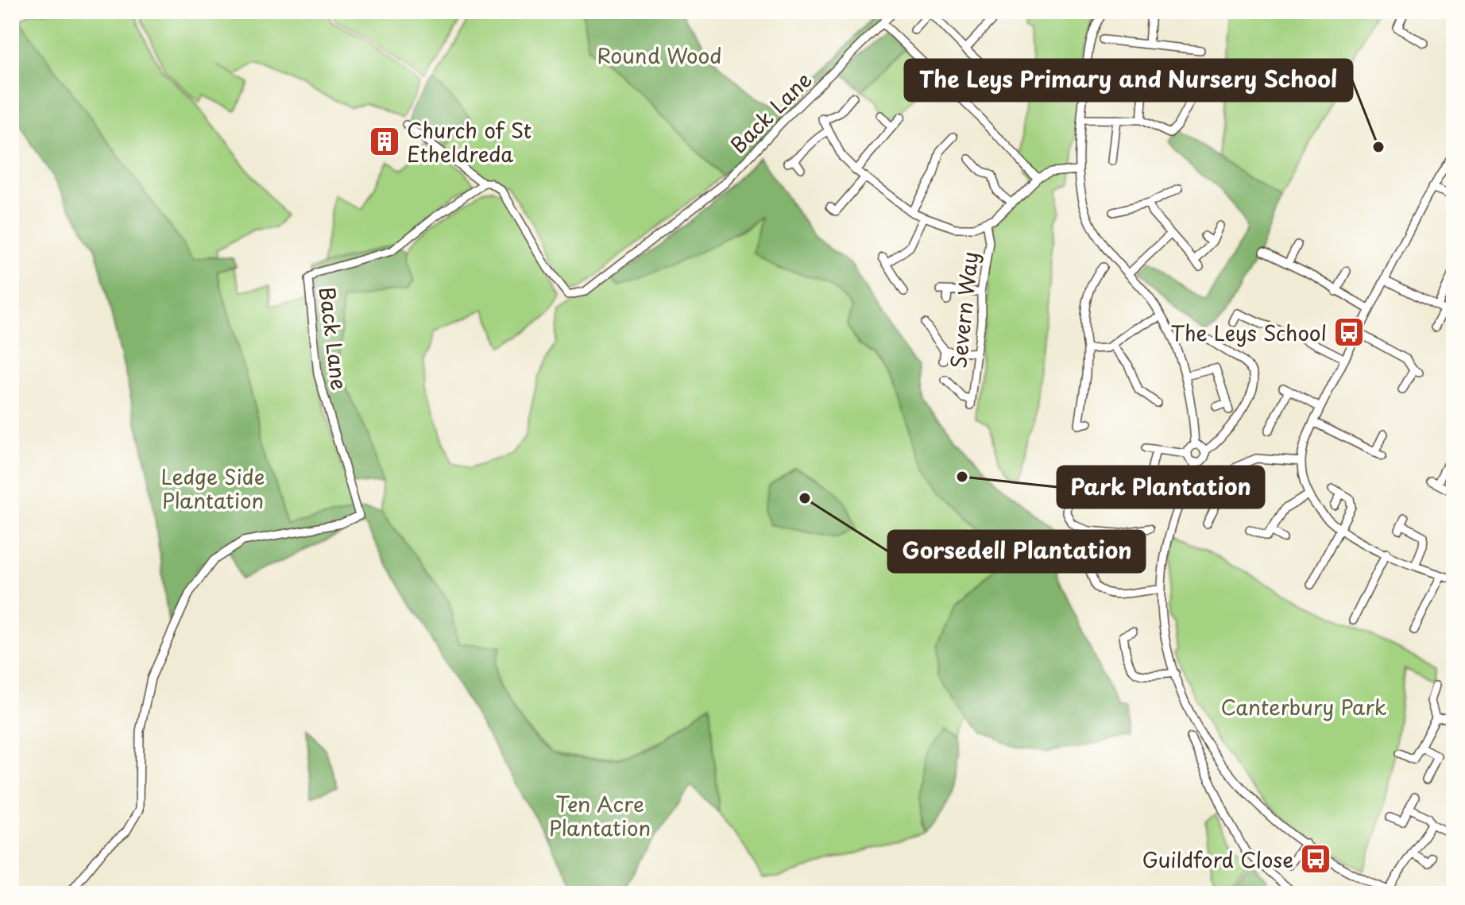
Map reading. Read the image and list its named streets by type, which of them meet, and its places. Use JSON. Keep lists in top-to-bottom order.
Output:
{
  "streets": {
    "street": ["Back Lane", "Severn Way"]
  },
  "parks": [
    "Round Wood",
    "Ledge Side Plantation",
    "Canterbury Park",
    "Ten Acre Plantation"
  ],
  "places": {
    "building": ["Church of St Etheldreda"],
    "other": ["The Leys Primary and Nursery School", "Park Plantation", "Gorsedell Plantation"],
    "bus stop": ["The Leys School", "Guildford Close"]
  }
}
